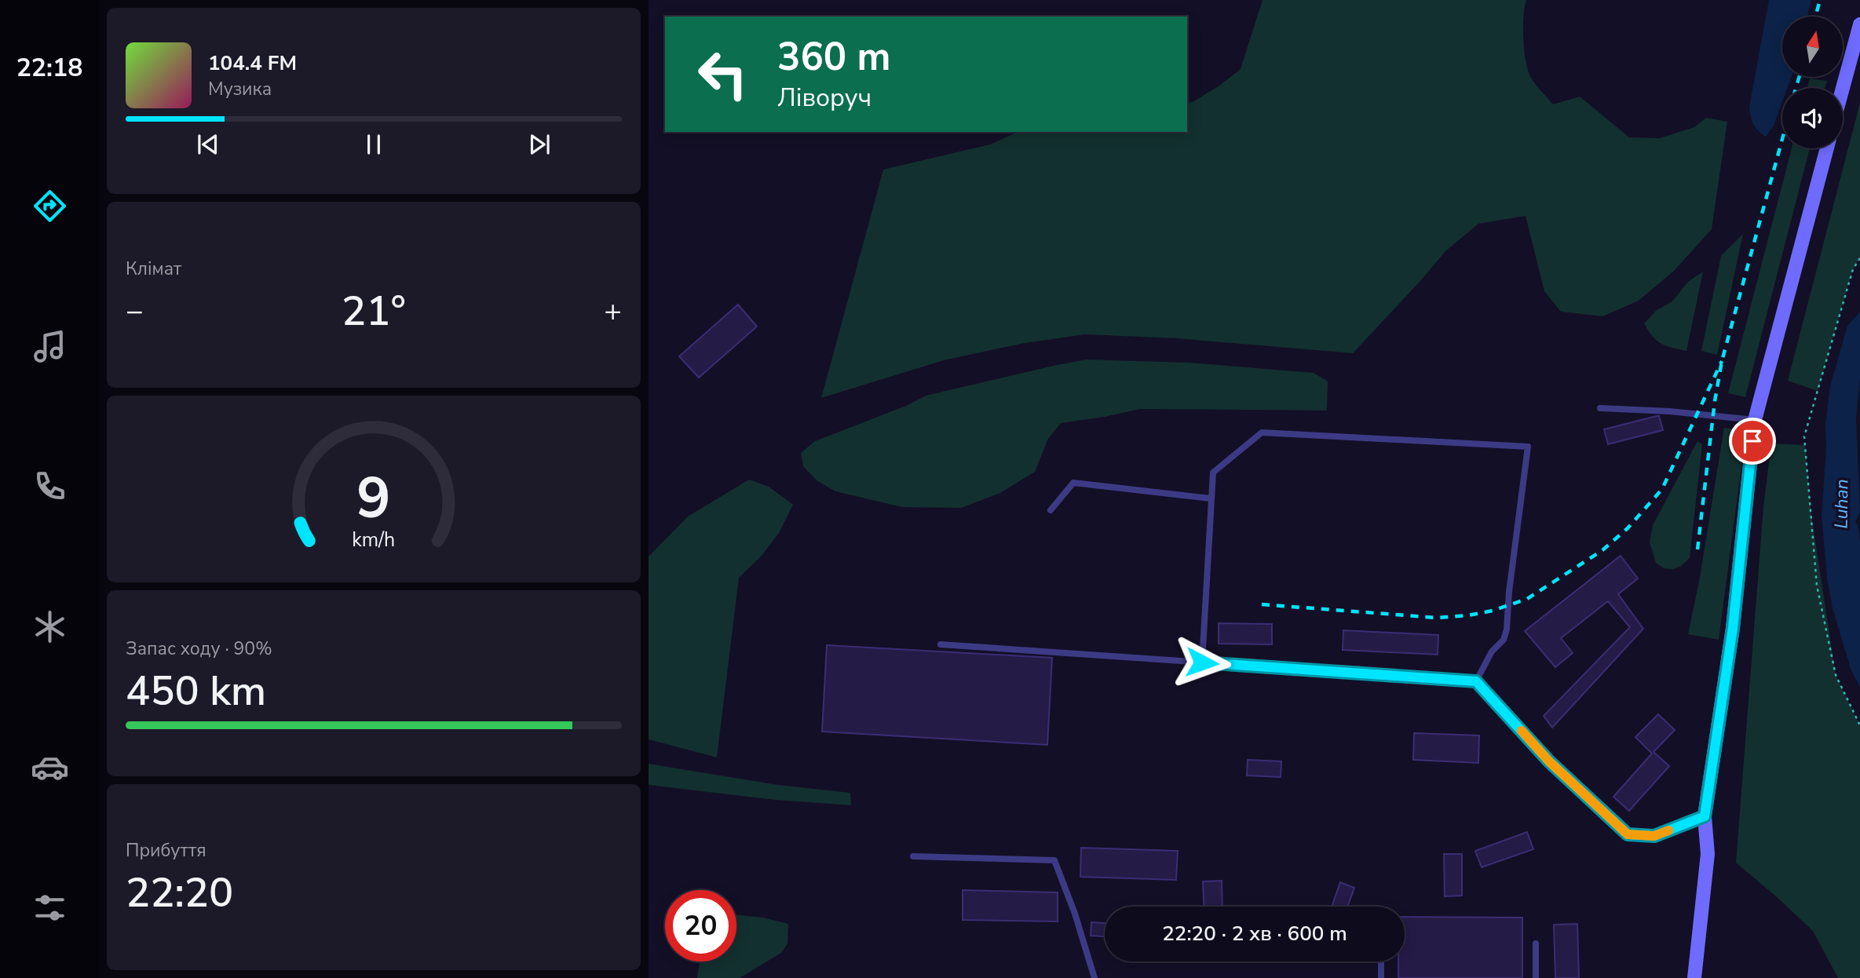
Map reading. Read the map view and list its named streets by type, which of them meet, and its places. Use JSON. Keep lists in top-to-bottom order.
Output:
{
  "water": ["Luhan"],
  "north": "top",
  "page": {
    "tabs": "22:18",
    "turn": ["360 m", "Ліворуч"],
    "song": ["104.4 FM", "Музика"],
    "tile": [
      "Клімат",
      ["Запас ходу · 90%", "450 km"],
      ["Прибуття", "22:20"]
    ],
    "heat": ["−", "21°", "+"],
    "limit": "20",
    "trip": "22:20 · 2 хв · 600 m",
    "gauge": ["9", "km/h"]
  }
}
